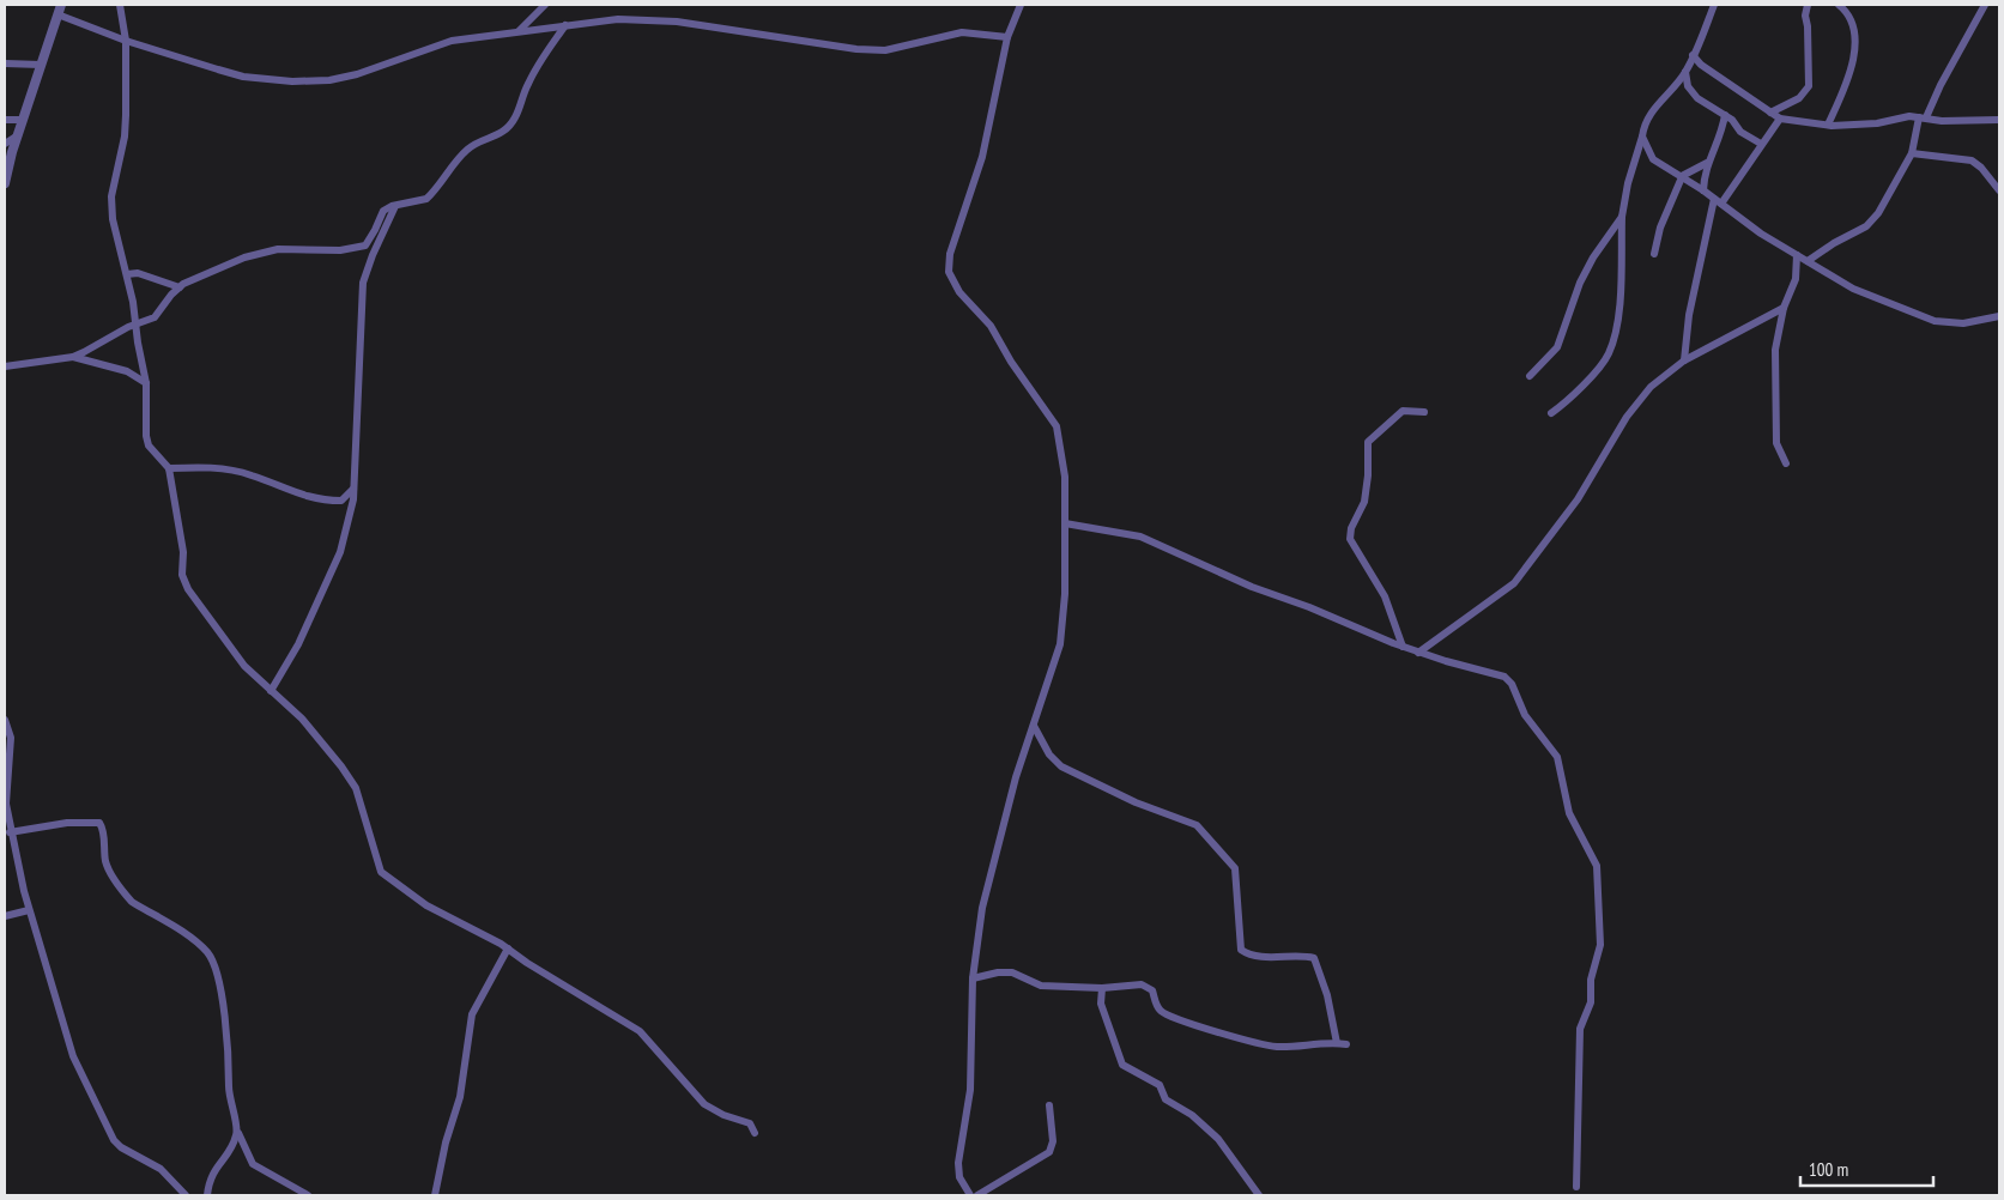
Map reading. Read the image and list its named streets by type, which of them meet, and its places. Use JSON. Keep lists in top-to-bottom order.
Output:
{
  "scale_bar": "100 m"
}
